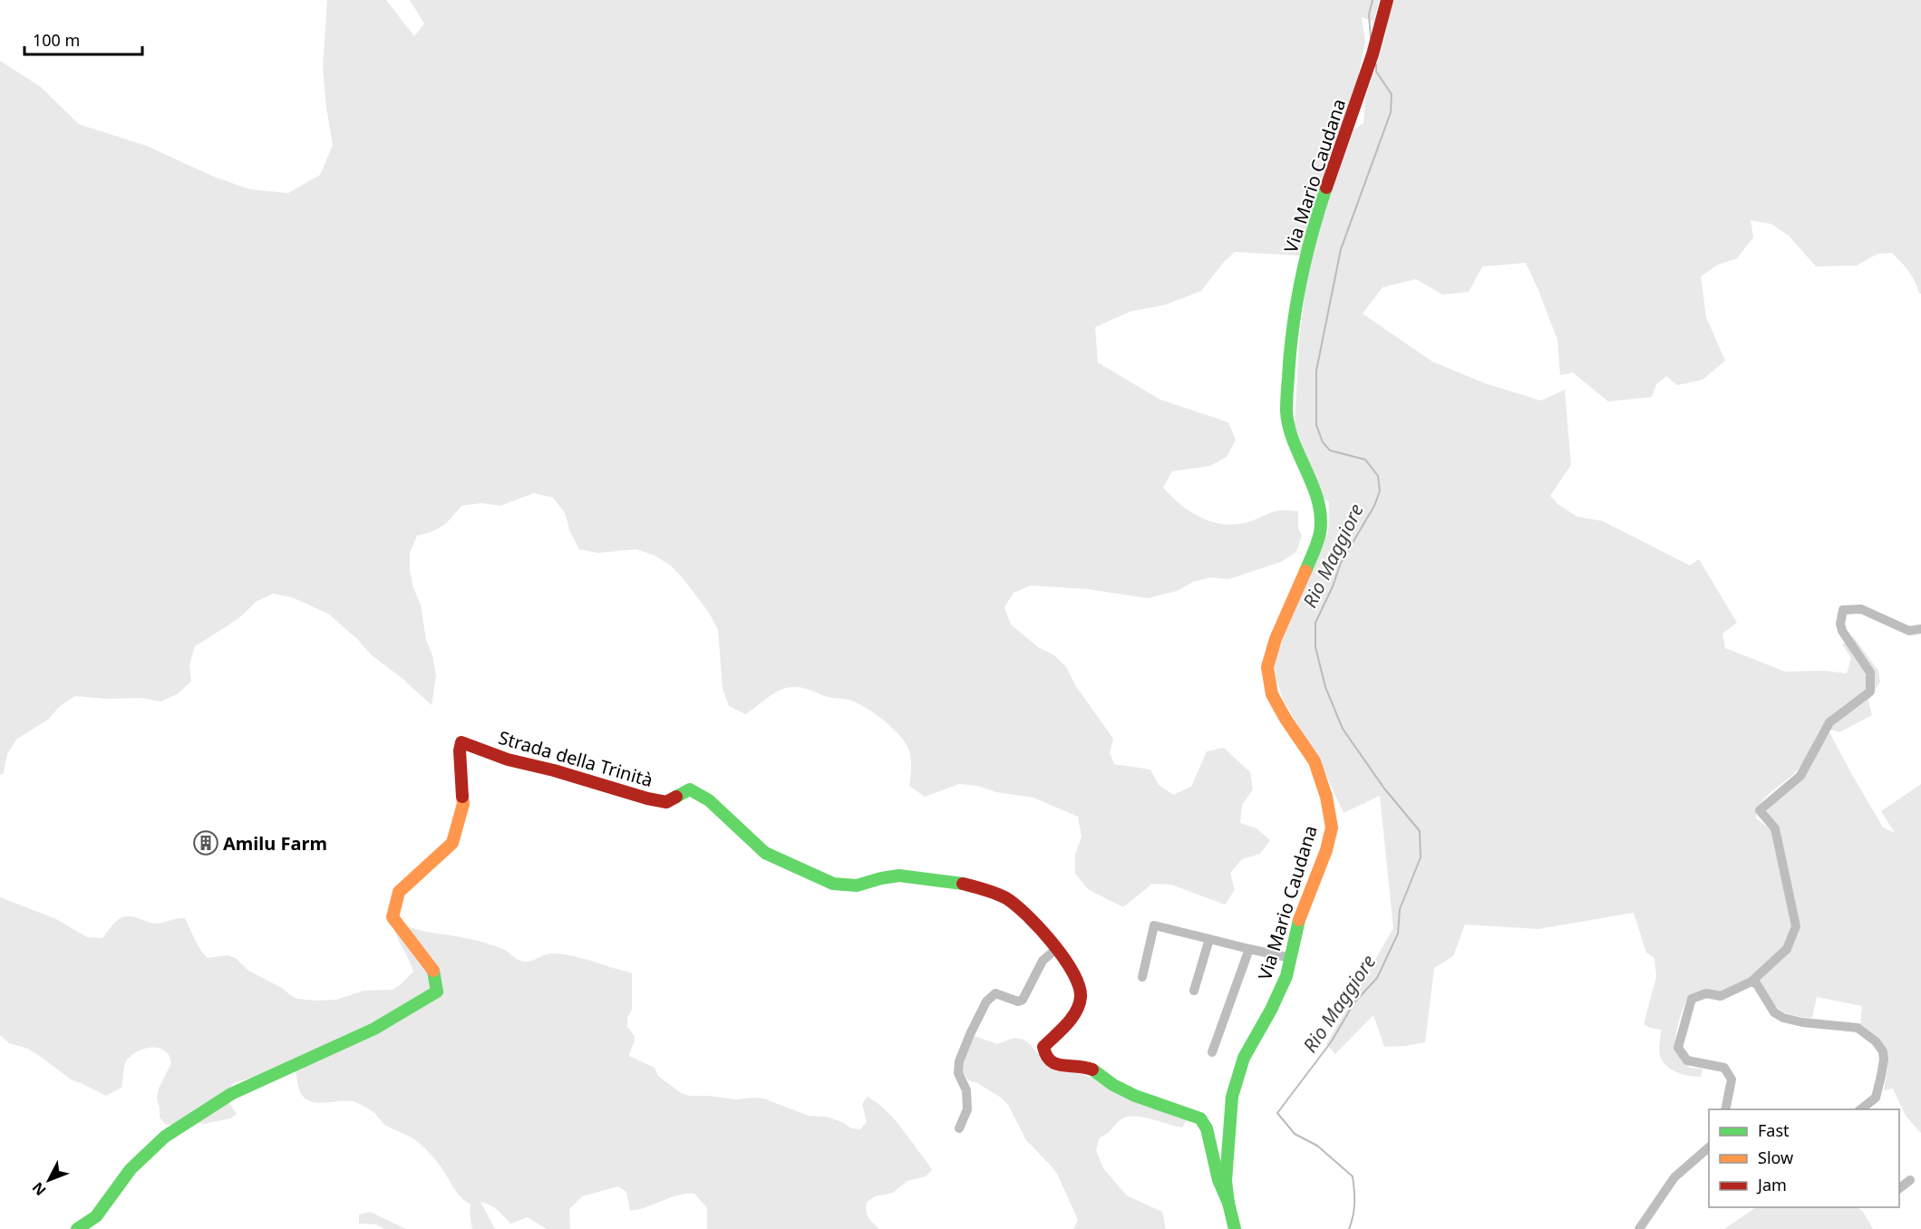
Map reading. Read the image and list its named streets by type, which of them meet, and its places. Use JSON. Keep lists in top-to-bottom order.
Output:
{
  "streets": {
    "street": ["Via Mario Caudana", "Strada della Trinità"]
  },
  "crossings": [
    ["Via Mario Caudana", "Strada della Trinità"]
  ],
  "water": ["Rio Maggiore"],
  "places": {
    "building": ["Amilu Farm"]
  },
  "legend": ["Fast", "Slow", "Jam"],
  "scale_bar": "100 m",
  "north": "bottom left"
}
